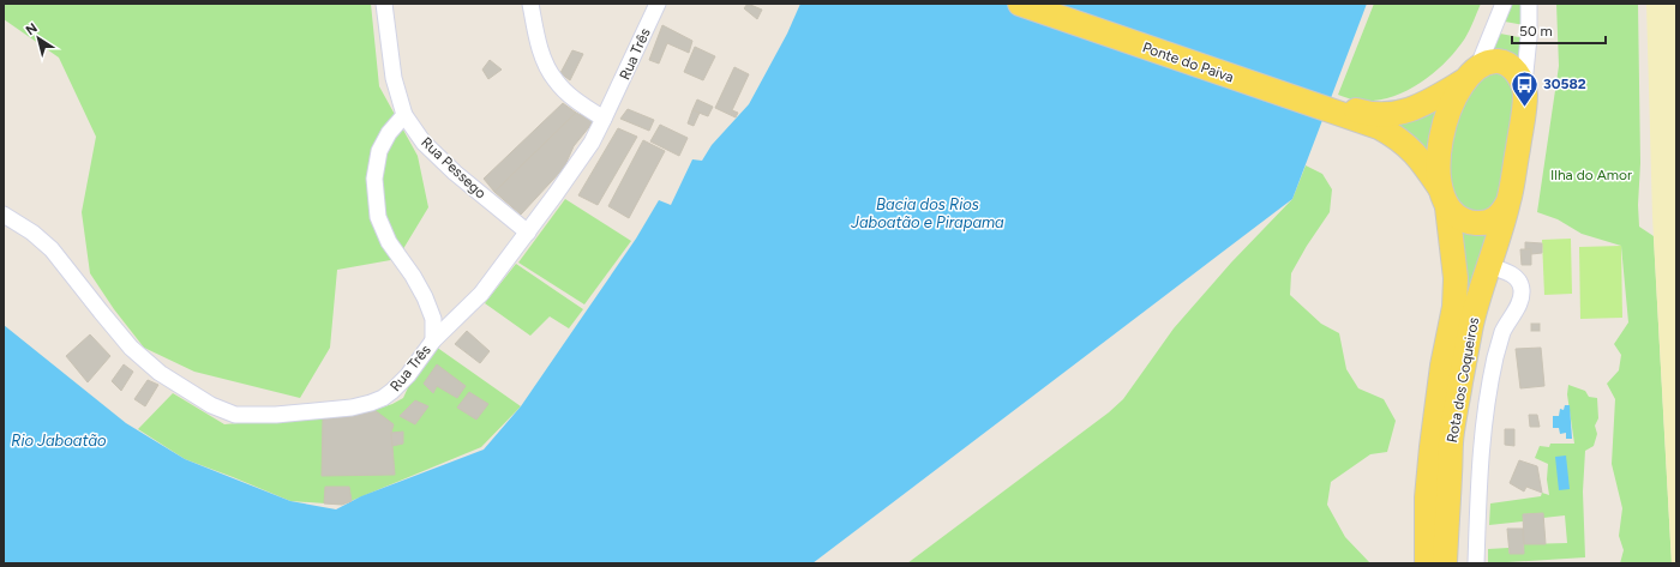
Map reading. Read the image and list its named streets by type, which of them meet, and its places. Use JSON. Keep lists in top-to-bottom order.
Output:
{
  "streets": {
    "main road": ["Ponte do Paiva", "Rota dos Coqueiros"],
    "street": ["Rua Três", "Rua Pessego"]
  },
  "crossings": [
    ["Rua Três", "Rua Pessego"],
    ["Ponte do Paiva", "Rota dos Coqueiros"]
  ],
  "water": ["Bacia dos Rios Jaboatão e Pirapama", "Rio Jaboatão"],
  "parks": ["Ilha do Amor"],
  "places": {
    "bus stop": ["30582"]
  },
  "scale_bar": "50 m",
  "north": "top left"
}
